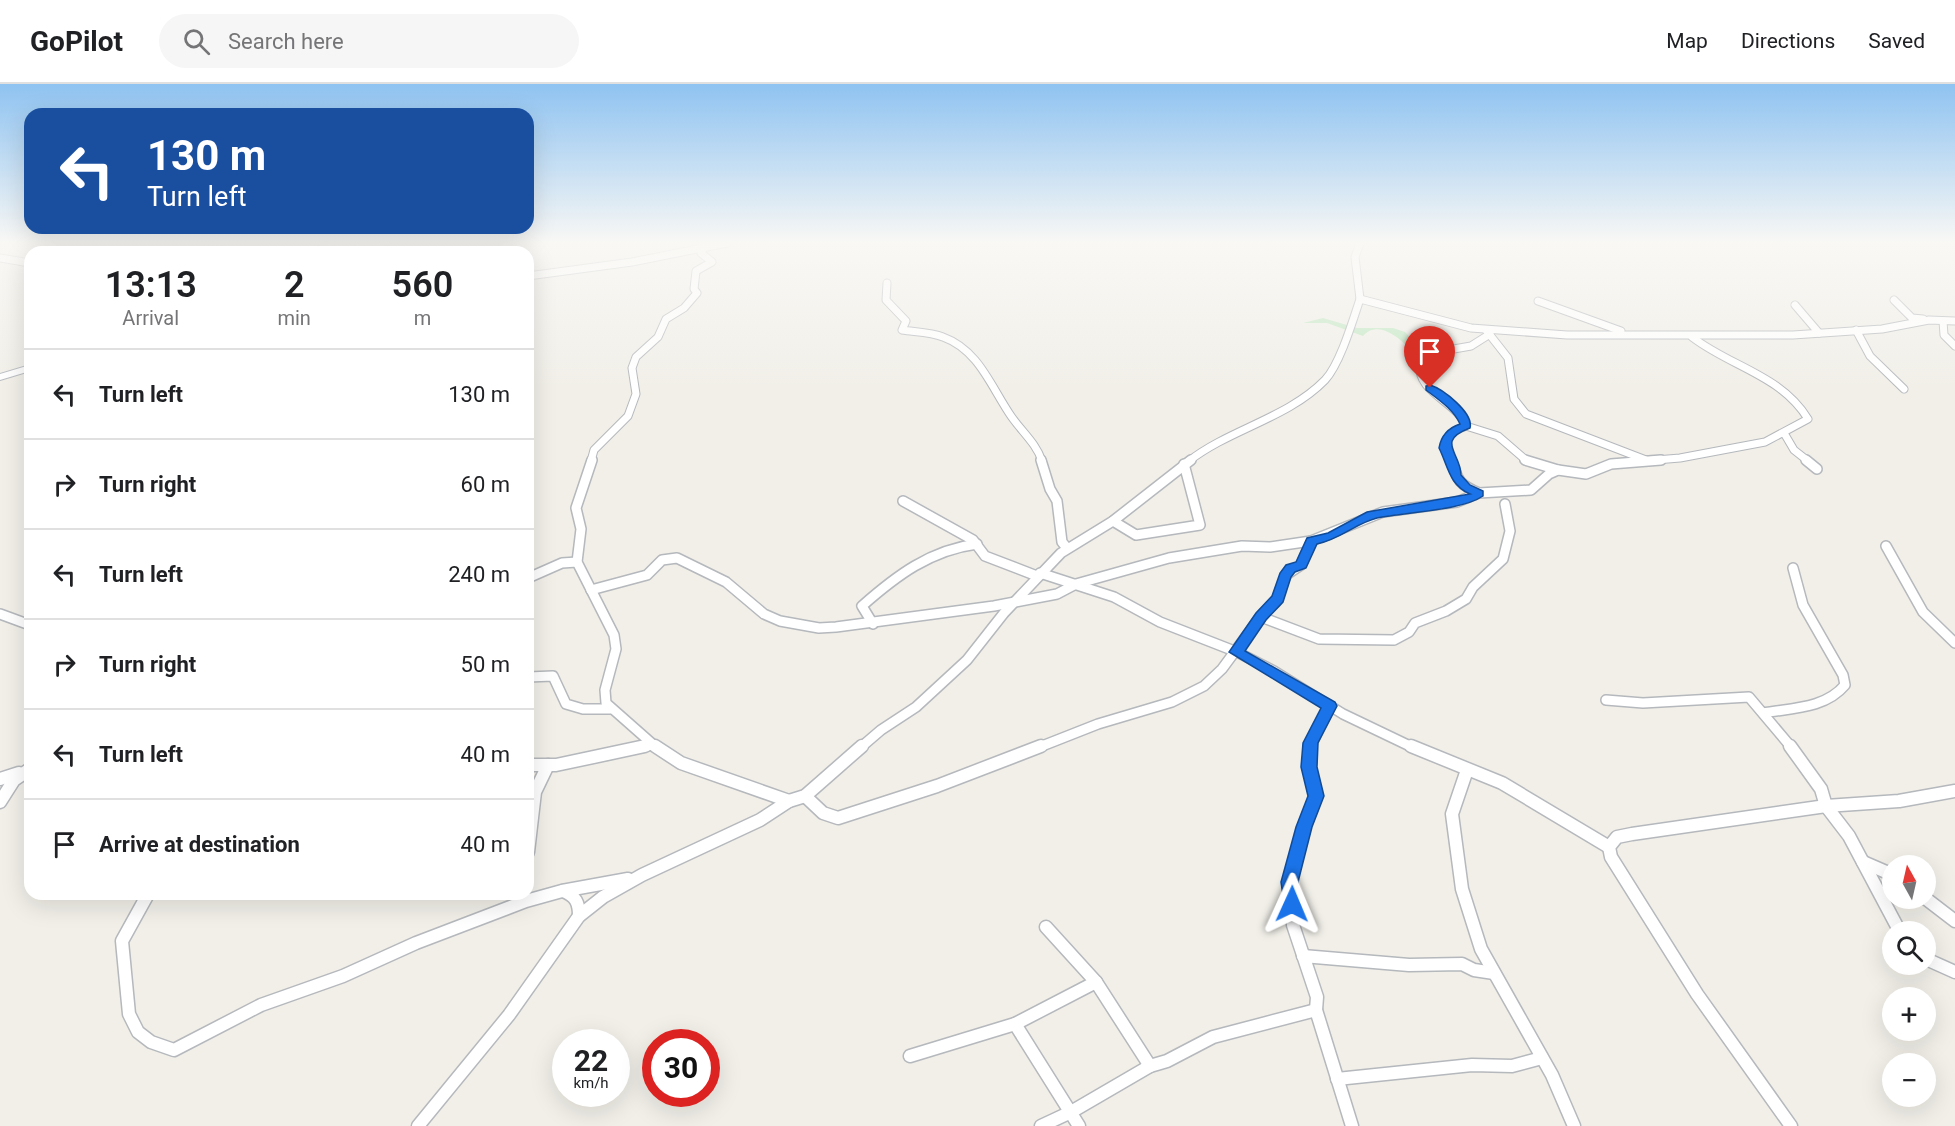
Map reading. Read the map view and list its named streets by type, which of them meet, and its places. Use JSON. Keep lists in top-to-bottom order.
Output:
{
  "north": "top",
  "page": {
    "header": "GoPilot",
    "search": "Search here",
    "nav": ["Map", "Directions", "Saved"],
    "turn": ["130 m", "Turn left"],
    "eta": [
      "13:13",
      "Arrival",
      "2",
      "min",
      "560",
      "m"
    ],
    "list": [
      {
        "name": "Turn left",
        "value": "130 m"
      },
      {
        "name": "Turn right",
        "value": "60 m"
      },
      {
        "name": "Turn left",
        "value": "240 m"
      },
      {
        "name": "Turn right",
        "value": "50 m"
      },
      {
        "name": "Turn left",
        "value": "40 m"
      },
      {
        "name": "Arrive at destination",
        "value": "40 m"
      }
    ],
    "map_buttons": ["+", "−"],
    "speed": "22 km/h",
    "limit": "30"
  }
}
